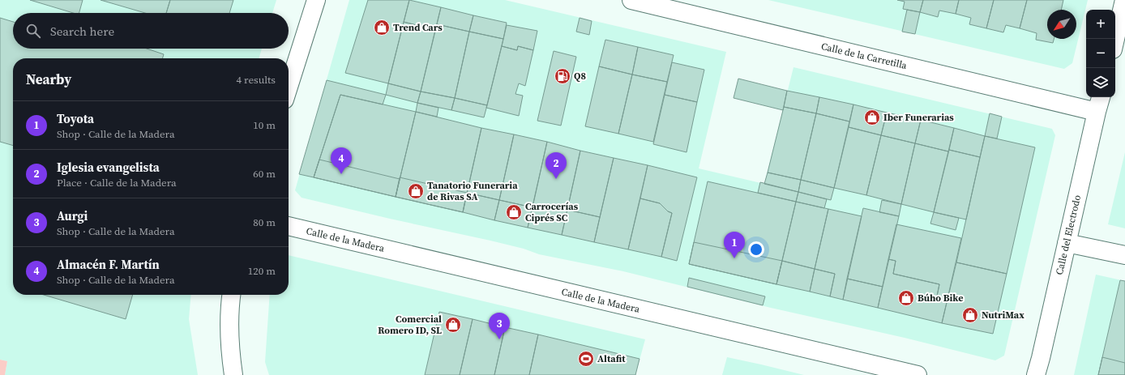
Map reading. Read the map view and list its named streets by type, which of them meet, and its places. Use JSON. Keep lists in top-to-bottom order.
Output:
{
  "streets": {
    "street": ["Calle de la Carretilla", "Calle del Electrodo", "Calle de la Madera"]
  },
  "crossings": [
    ["Calle de la Carretilla", "Calle del Electrodo"]
  ],
  "places": {
    "shop": [
      "Trend Cars",
      "Iber Funerarias",
      "Tanatorio Funeraria de Rivas SA",
      "Carrocerías Ciprés SC",
      "Búho Bike",
      "NutriMax",
      "Comercial Romero ID, SL"
    ],
    "fuel station": ["Q8"],
    "sports": ["Altafit"]
  },
  "north": "bottom left",
  "page": {
    "map_buttons": ["+", "−"],
    "search": "Search here",
    "heading": ["Nearby", "4 results"],
    "list": [
      {
        "mark": "1",
        "name": "Toyota",
        "note": "Shop · Calle de la Madera",
        "value": "10 m"
      },
      {
        "mark": "2",
        "name": "Iglesia evangelista",
        "note": "Place · Calle de la Madera",
        "value": "60 m"
      },
      {
        "mark": "3",
        "name": "Aurgi",
        "note": "Shop · Calle de la Madera",
        "value": "80 m"
      },
      {
        "mark": "4",
        "name": "Almacén F. Martín",
        "note": "Shop · Calle de la Madera",
        "value": "120 m"
      }
    ],
    "pins": [
      "4",
      "2",
      "1",
      "3"
    ]
  }
}
